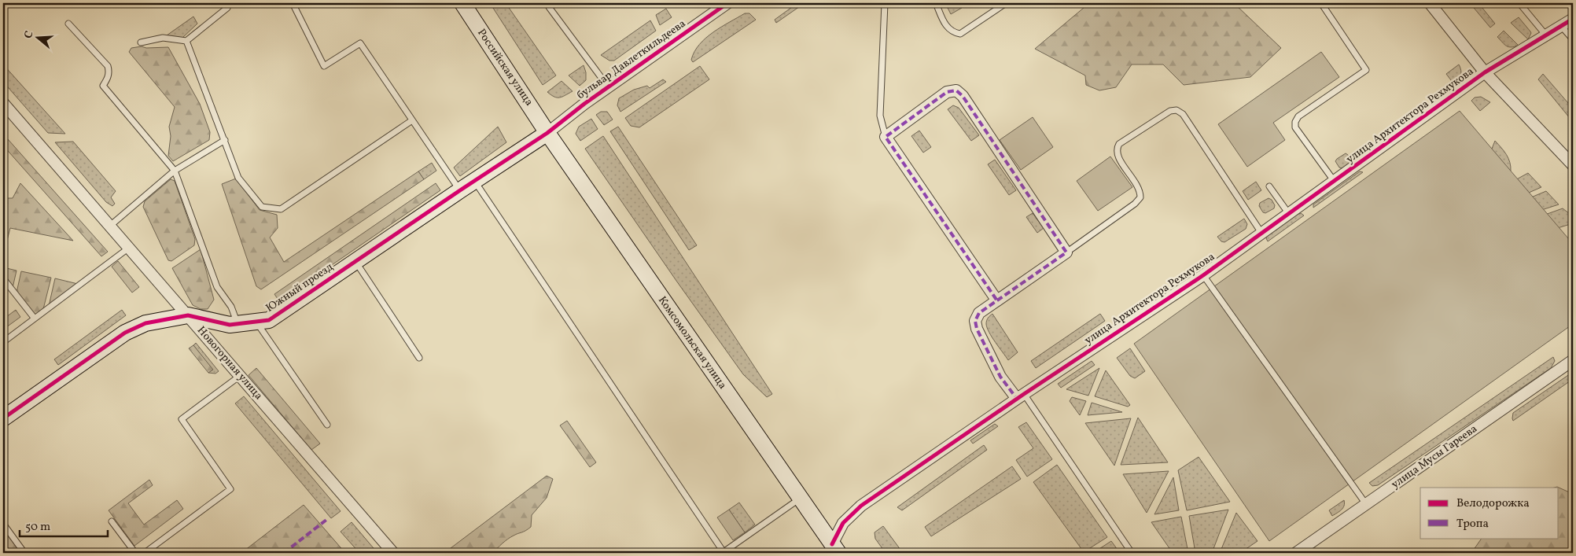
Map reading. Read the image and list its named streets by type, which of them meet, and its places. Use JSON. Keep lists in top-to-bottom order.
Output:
{
  "streets": {
    "main road": ["Российская улица", "Южный проезд", "Комсомольская улица"],
    "street": [
      "бульвар Давлеткильдеева",
      "улица Архитектора Рехмукова",
      "Новогорная улица",
      "улица Мусы Гареева"
    ]
  },
  "crossings": [
    ["бульвар Давлеткильдеева", "Российская улица"],
    ["бульвар Давлеткильдеева", "Южный проезд"],
    ["бульвар Давлеткильдеева", "Комсомольская улица"],
    ["Российская улица", "Южный проезд"],
    ["Российская улица", "Комсомольская улица"],
    ["улица Архитектора Рехмукова", "Комсомольская улица"],
    ["Южный проезд", "Комсомольская улица"],
    ["Южный проезд", "Новогорная улица"]
  ],
  "legend": ["Велодорожка", "Тропа"],
  "scale_bar": "50 m",
  "north": "left"
}
